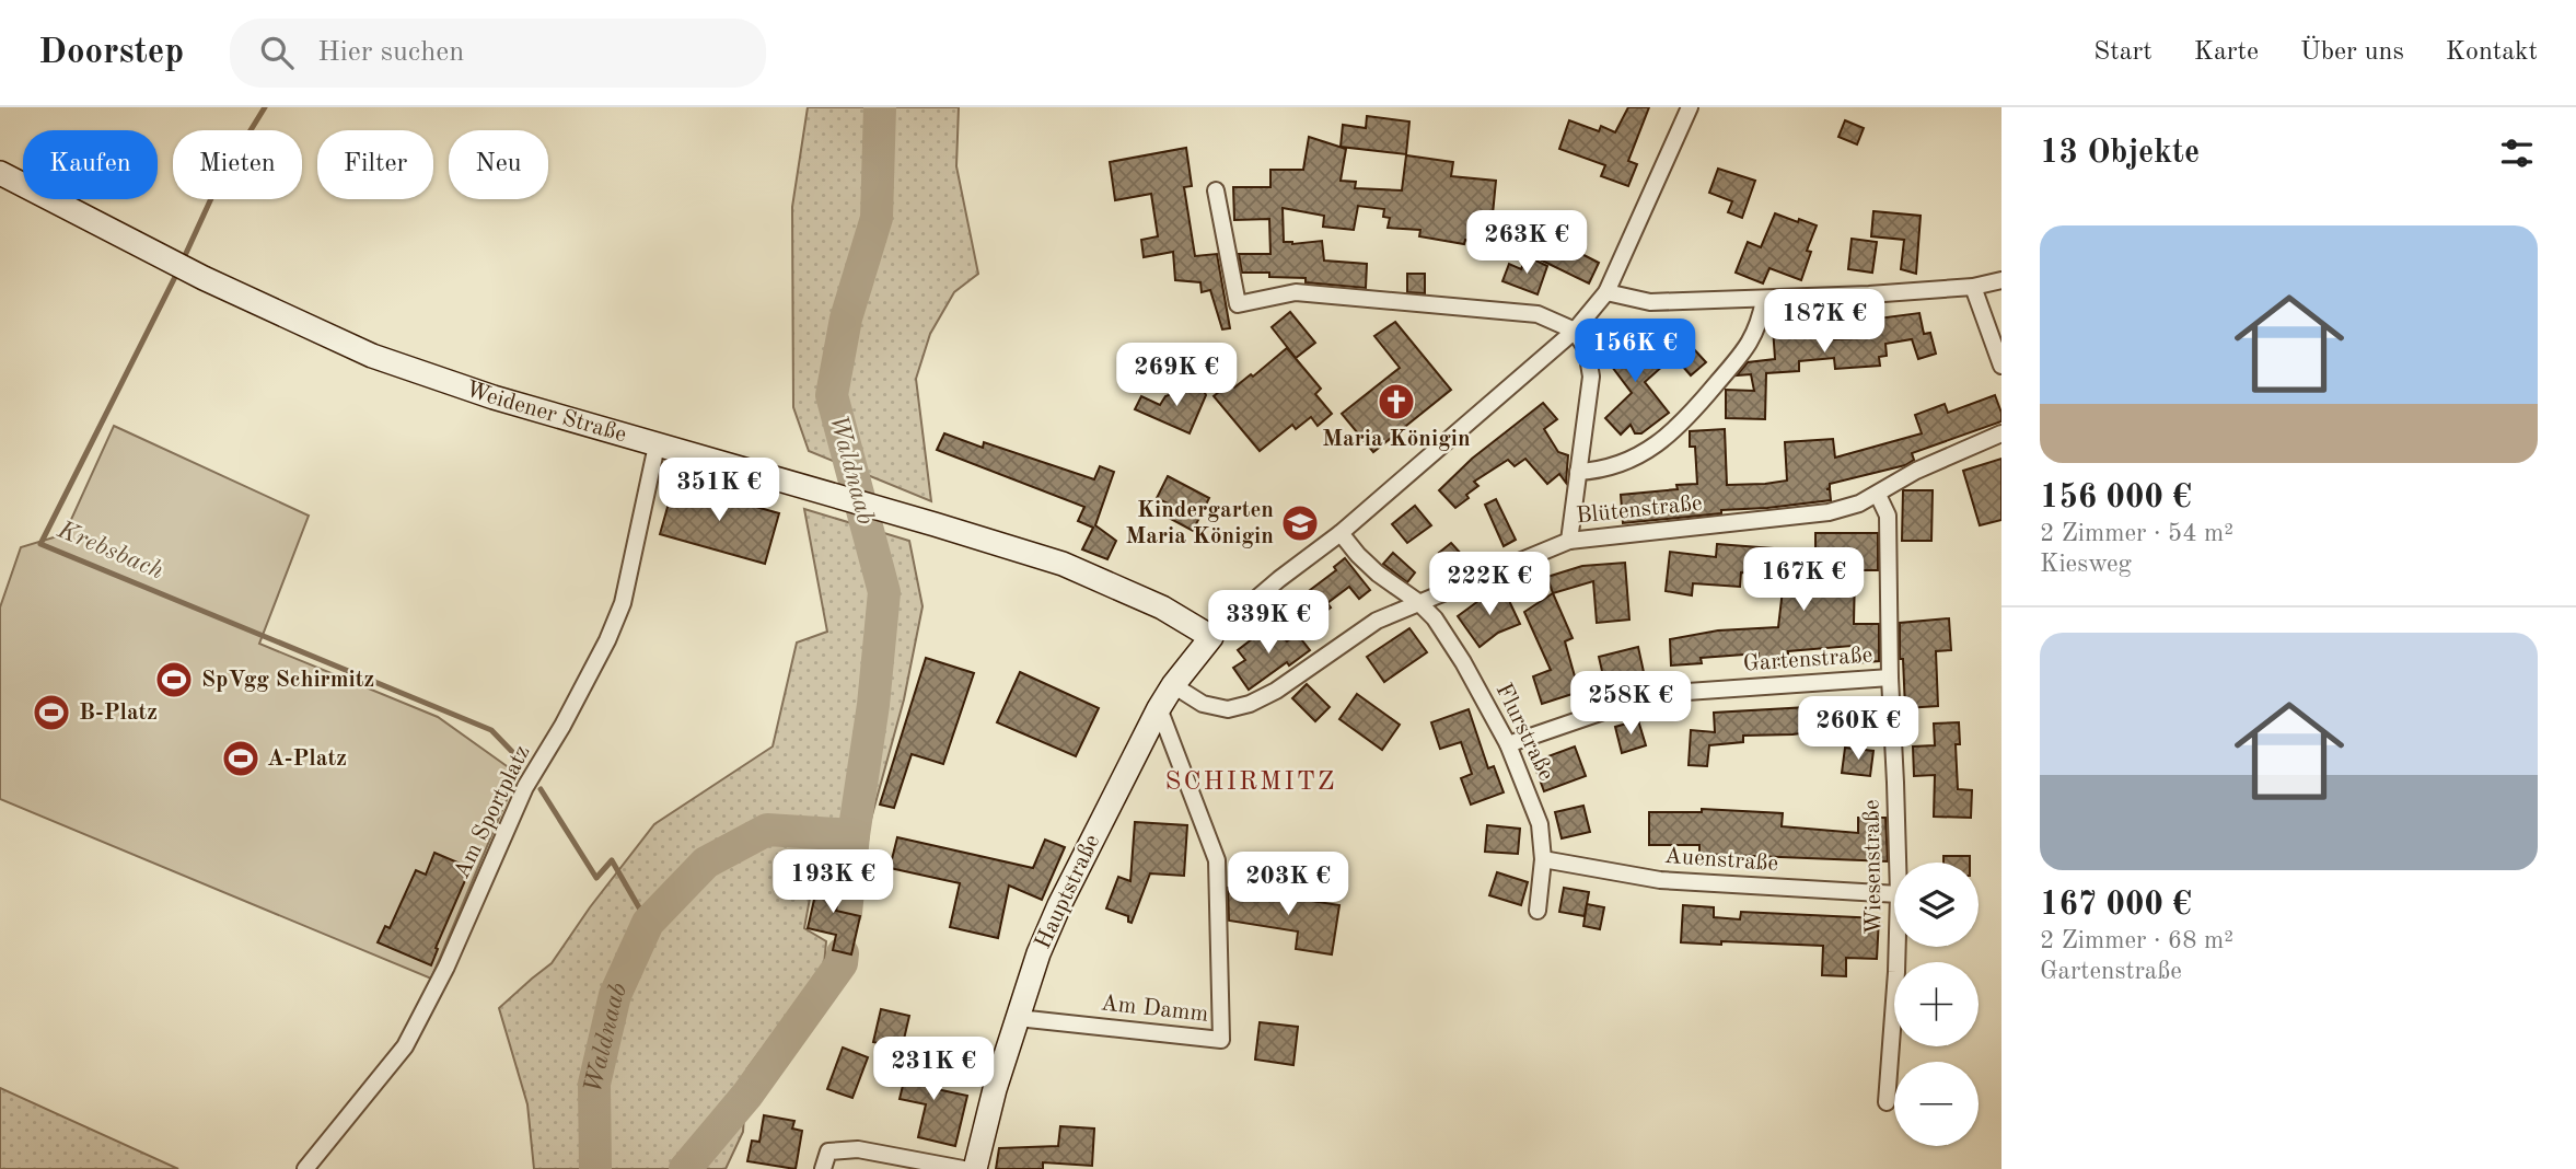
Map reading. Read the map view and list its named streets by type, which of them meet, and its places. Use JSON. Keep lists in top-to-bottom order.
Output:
{
  "streets": {
    "street": [
      "Weidener Straße",
      "Blütenstraße",
      "Gartenstraße",
      "Flurstraße",
      "Am Sportplatz",
      "Auenstraße",
      "Wiesenstraße",
      "Hauptstraße",
      "Am Damm"
    ]
  },
  "crossings": [
    ["Weidener Straße", "Am Sportplatz"],
    ["Weidener Straße", "Hauptstraße"],
    ["Blütenstraße", "Flurstraße"],
    ["Blütenstraße", "Wiesenstraße"],
    ["Blütenstraße", "Hauptstraße"],
    ["Gartenstraße", "Flurstraße"],
    ["Gartenstraße", "Wiesenstraße"],
    ["Flurstraße", "Auenstraße"],
    ["Hauptstraße", "Am Damm"]
  ],
  "districts": ["SCHIRMITZ"],
  "water": ["Waldnaab", "Krebsbach"],
  "places": {
    "church": ["Maria Königin"],
    "school or university": ["Kindergarten Maria Königin"],
    "sports": ["SpVgg Schirmitz", "B-Platz", "A-Platz"]
  },
  "page": {
    "header": "Doorstep",
    "search": "Hier suchen",
    "nav": [
      "Start",
      "Karte",
      "Über uns",
      "Kontakt"
    ],
    "heading": "13 Objekte",
    "chip": [
      "Kaufen",
      "Mieten",
      "Filter",
      "Neu"
    ],
    "list": [
      {
        "name": "156 000 €",
        "note": "2 Zimmer · 54 m² · Kiesweg"
      },
      {
        "name": "167 000 €",
        "note": "2 Zimmer · 68 m² · Gartenstraße"
      }
    ],
    "price": [
      "263K €",
      "187K €",
      "156K €",
      "269K €",
      "351K €",
      "167K €",
      "222K €",
      "339K €",
      "258K €",
      "260K €",
      "193K €",
      "203K €",
      "231K €"
    ],
    "map_buttons": ["+", "−"]
  }
}
